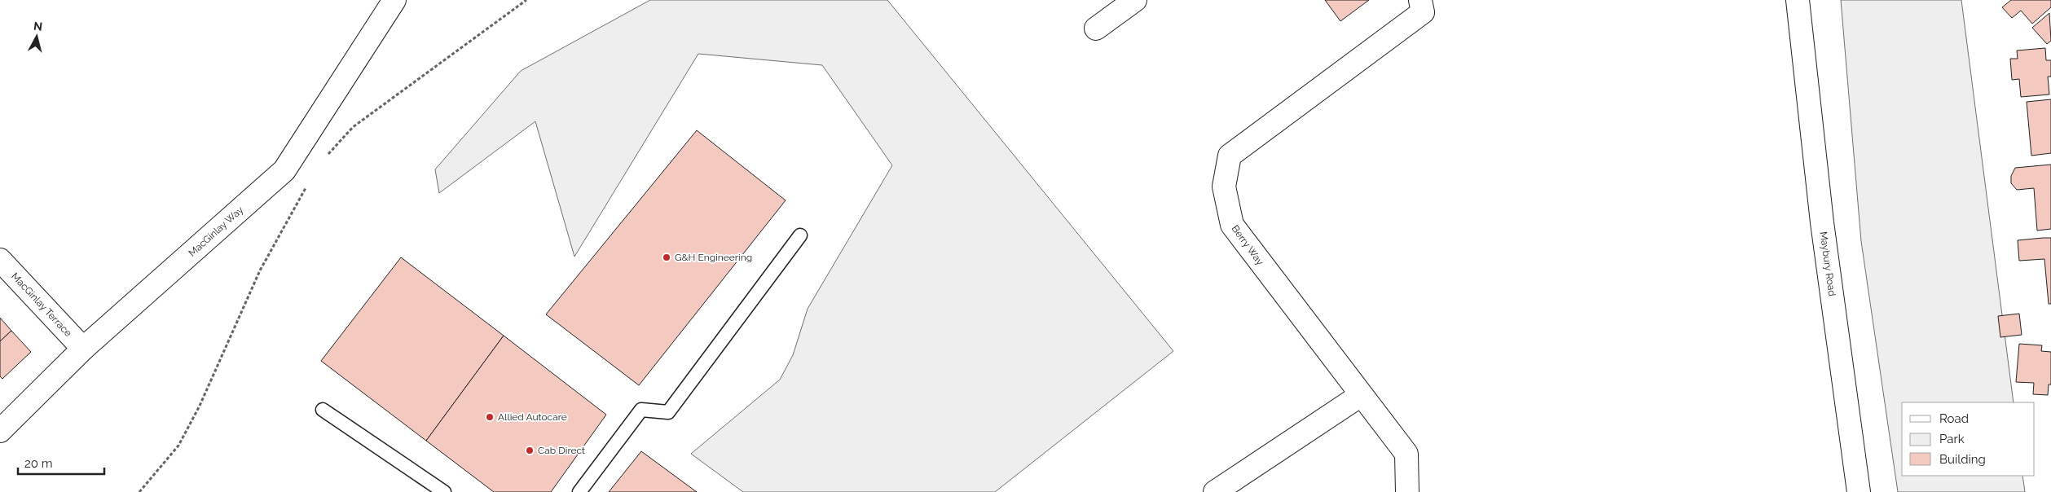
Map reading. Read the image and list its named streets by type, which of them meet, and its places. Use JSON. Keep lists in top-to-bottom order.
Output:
{
  "streets": {
    "street": [
      "MacGinlay Way",
      "Berry Way",
      "Maybury Road",
      "MacGinlay Terrace"
    ]
  },
  "crossings": [
    ["MacGinlay Way", "MacGinlay Terrace"]
  ],
  "places": ["G&H Engineering", "Allied Autocare", "Cab Direct"],
  "legend": ["Road", "Park", "Building"],
  "scale_bar": "20 m",
  "north": "top"
}
